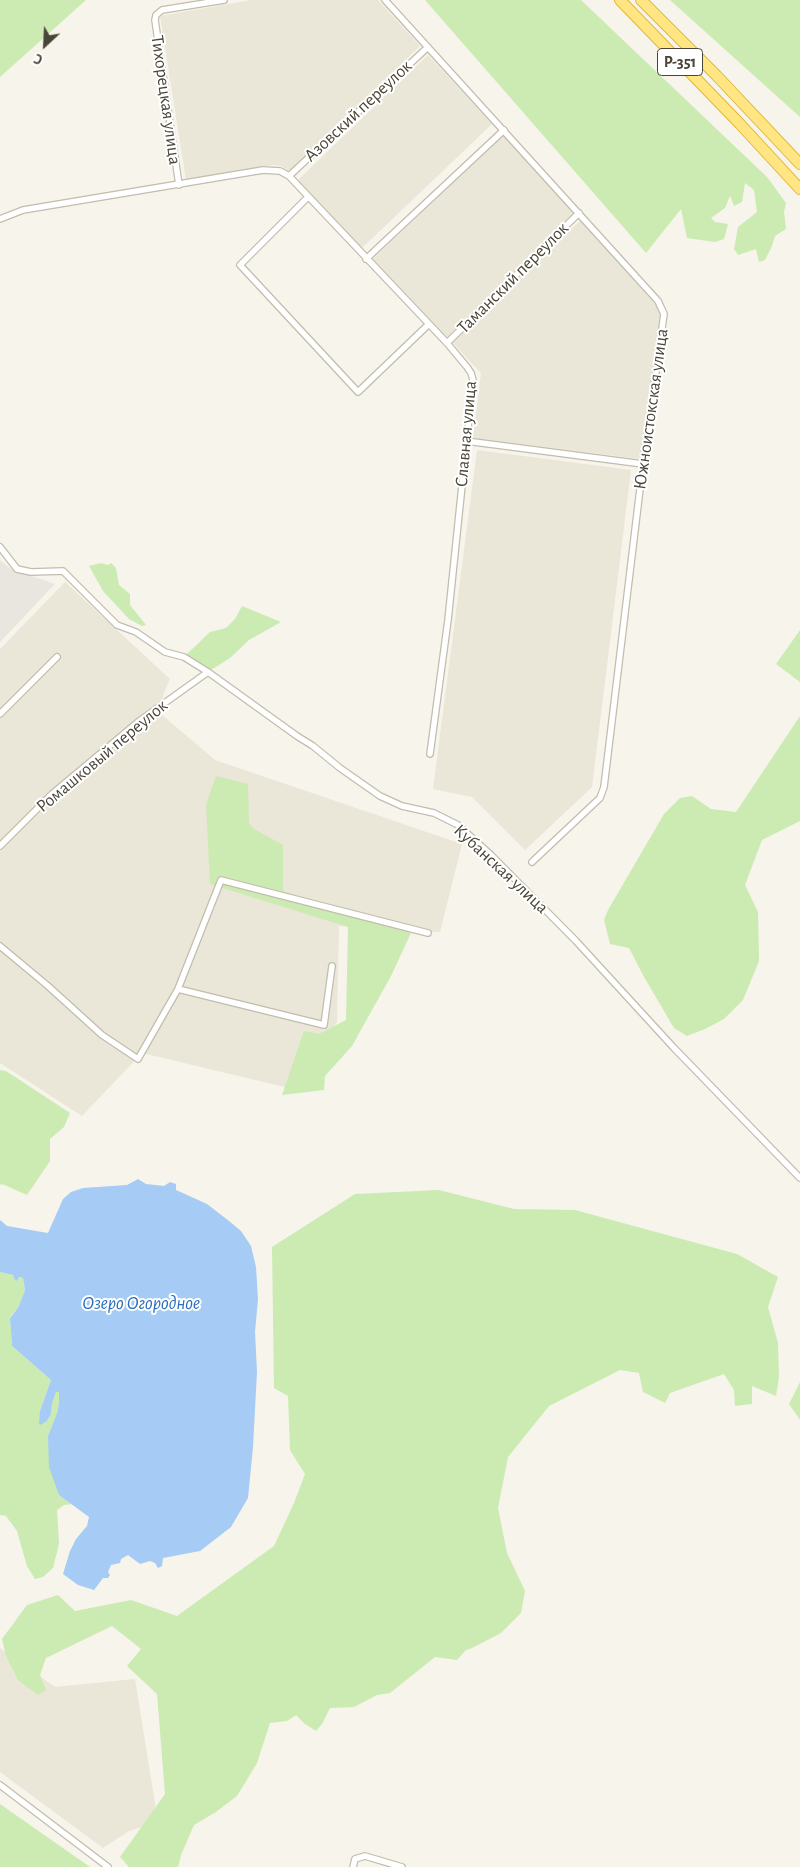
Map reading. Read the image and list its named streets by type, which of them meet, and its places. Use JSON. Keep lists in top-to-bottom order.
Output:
{
  "streets": {
    "highway": ["Р-351"],
    "street": [
      "Тихорецкая улица",
      "Азовский переулок",
      "Таманский переулок",
      "Южноистокская улица",
      "Славная улица",
      "Ромашковый переулок",
      "Кубанская улица"
    ]
  },
  "crossings": [
    ["Азовский переулок", "Южноистокская улица"],
    ["Азовский переулок", "Славная улица"],
    ["Таманский переулок", "Южноистокская улица"],
    ["Таманский переулок", "Славная улица"],
    ["Ромашковый переулок", "Кубанская улица"]
  ],
  "water": ["Озеро Огородное"],
  "north": "bottom left"
}
